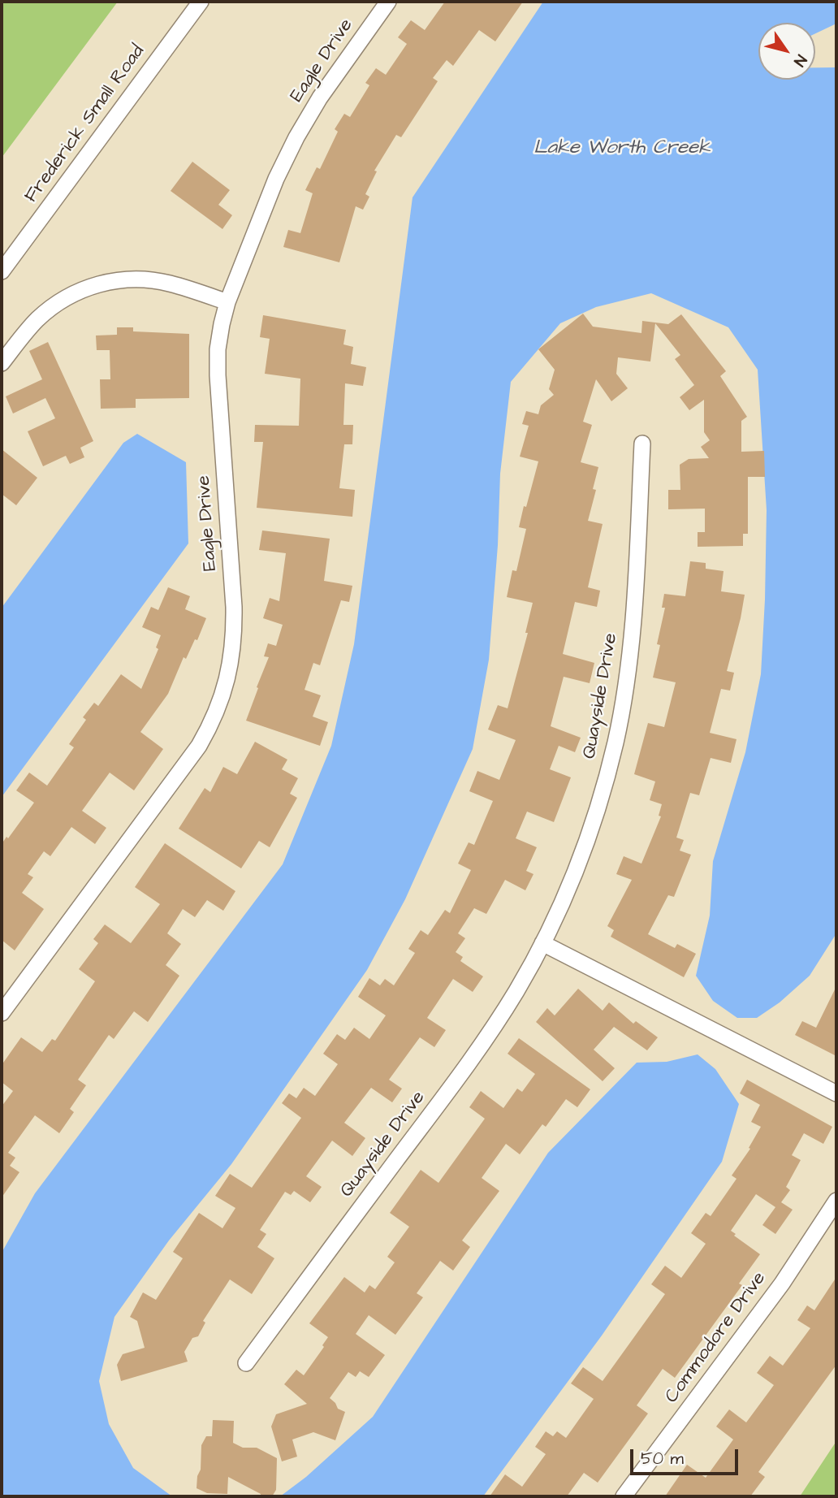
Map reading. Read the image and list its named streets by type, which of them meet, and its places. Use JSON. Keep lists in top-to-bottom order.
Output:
{
  "streets": {
    "street": [
      "Eagle Drive",
      "Frederick Small Road",
      "Quayside Drive",
      "Commodore Drive"
    ]
  },
  "water": ["Lake Worth Creek"],
  "scale_bar": "50 m",
  "north": "bottom right"
}
